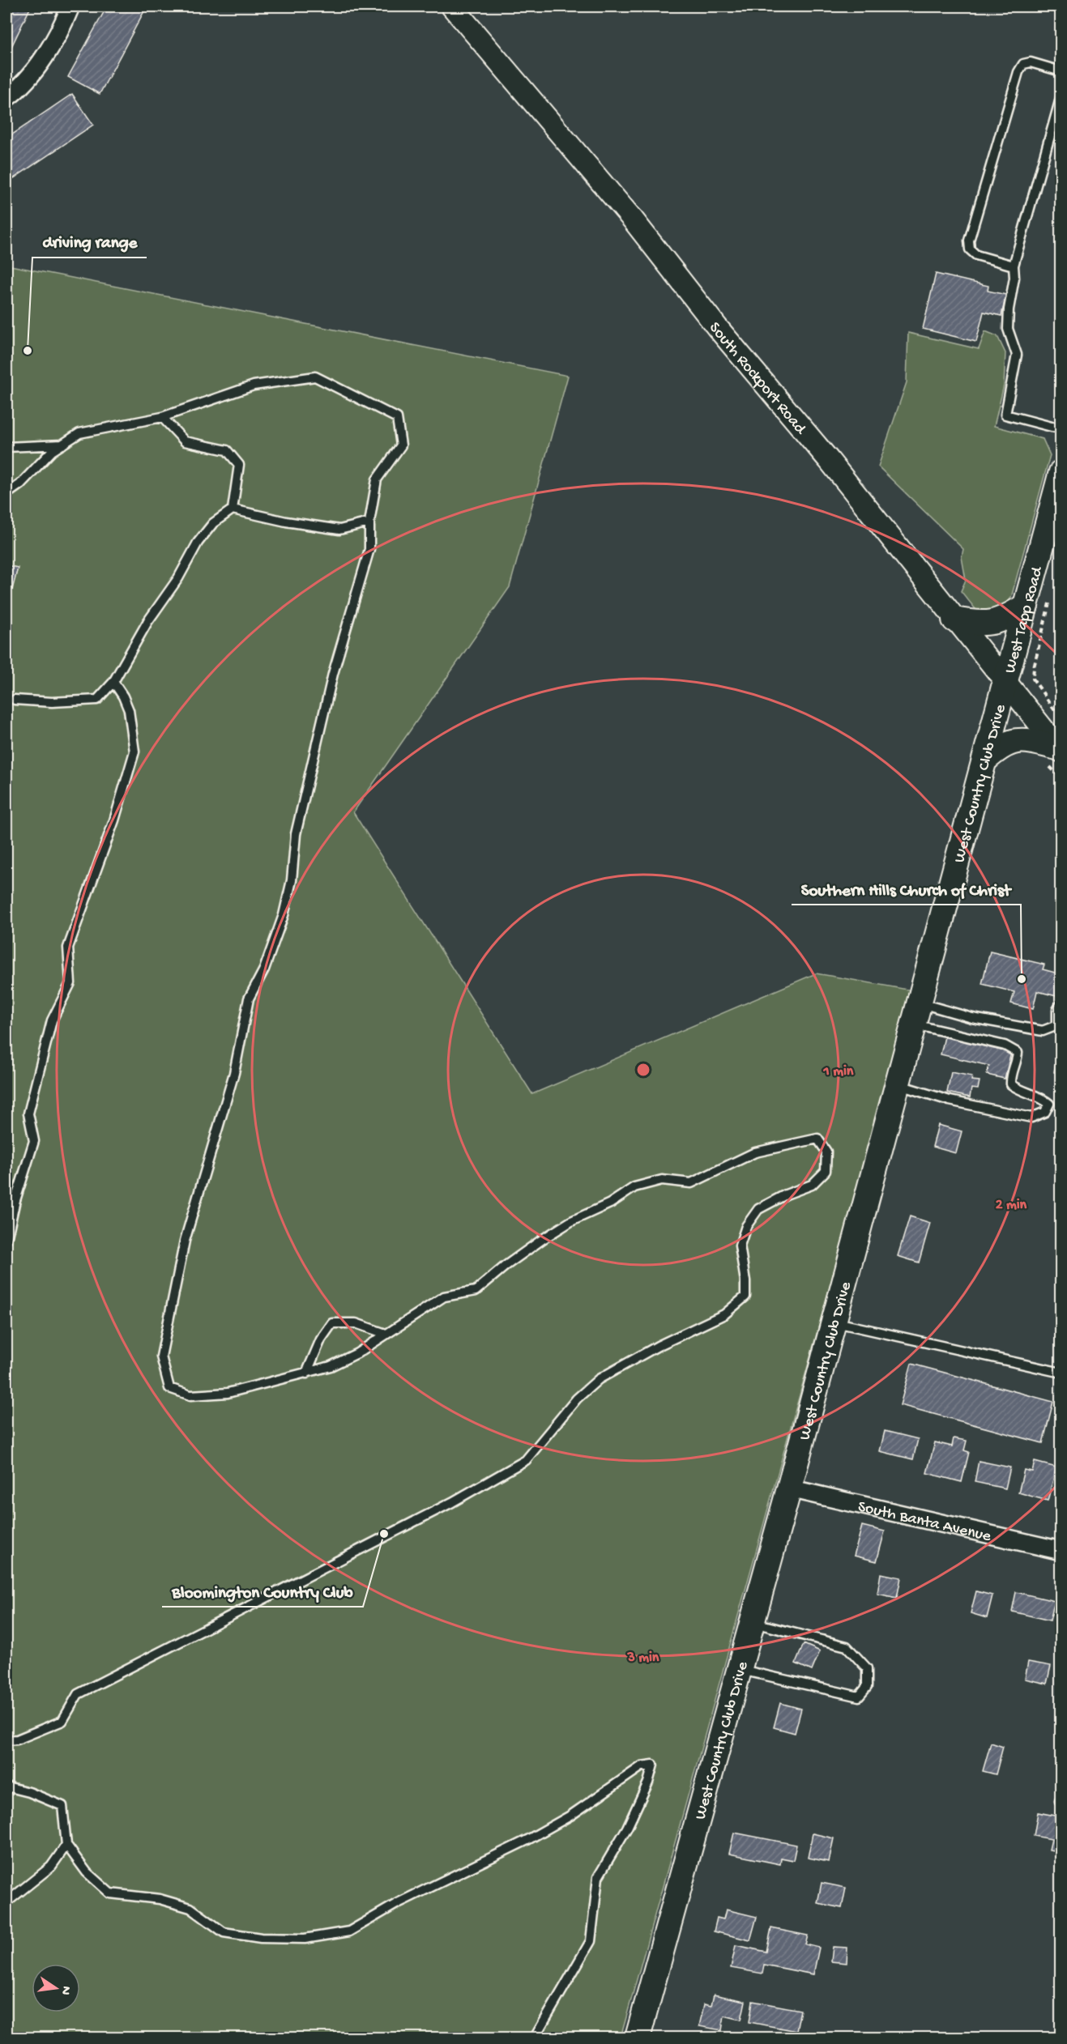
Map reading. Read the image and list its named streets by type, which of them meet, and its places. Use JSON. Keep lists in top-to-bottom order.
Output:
{
  "streets": {
    "main road": ["West Tapp Road", "West Country Club Drive"],
    "street": ["South Rockport Road", "South Banta Avenue"]
  },
  "crossings": [
    ["South Rockport Road", "West Tapp Road"],
    ["South Rockport Road", "West Country Club Drive"],
    ["West Tapp Road", "West Country Club Drive"],
    ["West Country Club Drive", "South Banta Avenue"]
  ],
  "places": ["driving range", "Southern Hills Church of Christ", "Bloomington Country Club"],
  "north": "right",
  "rings": ["1 min", "2 min", "3 min"]
}
